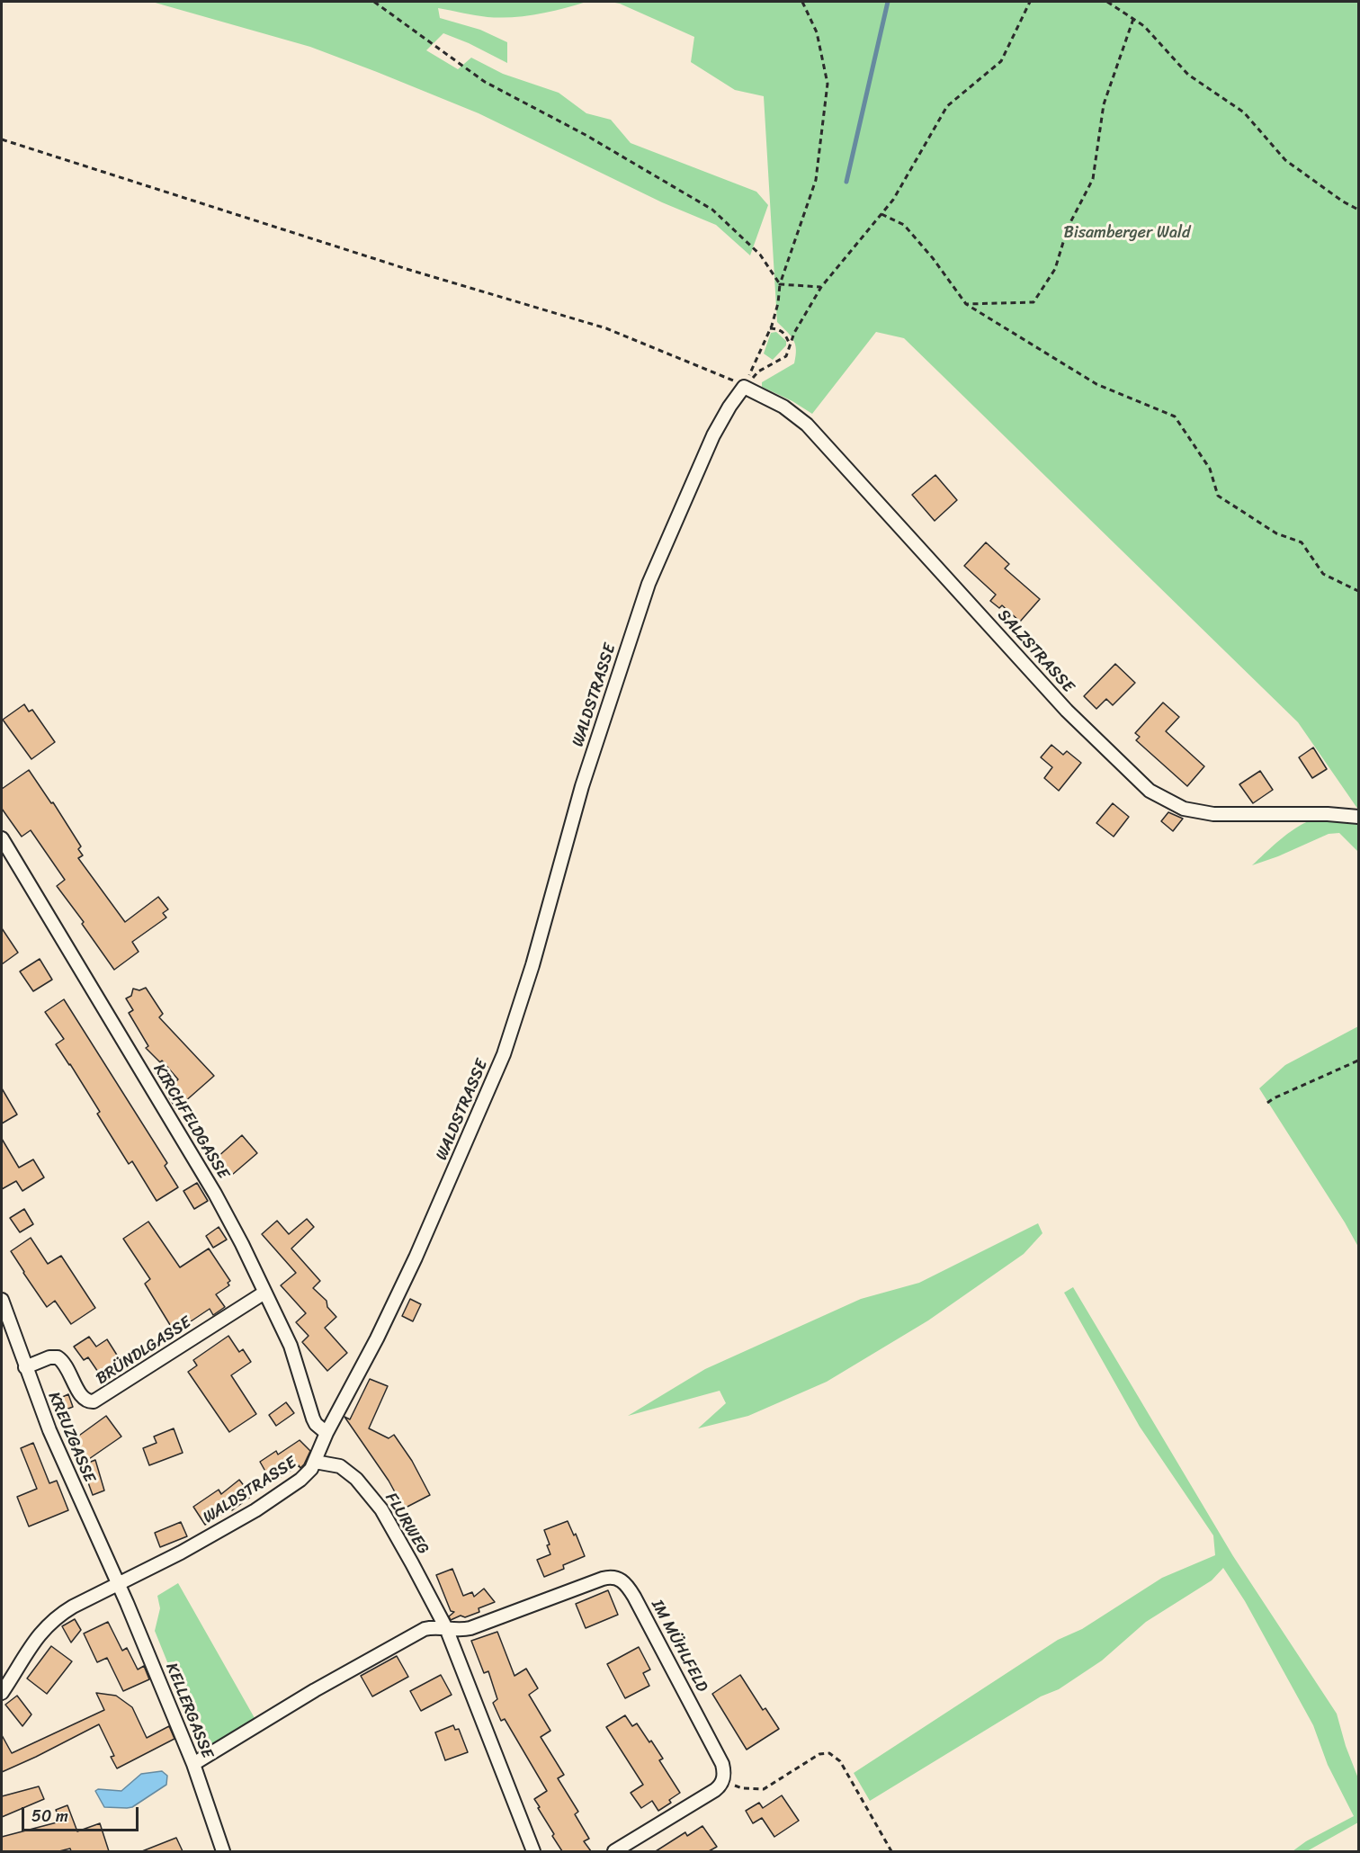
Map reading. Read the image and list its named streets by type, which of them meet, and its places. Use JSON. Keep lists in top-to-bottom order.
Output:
{
  "streets": {
    "street": [
      "SALZSTRASSE",
      "WALDSTRASSE",
      "KIRCHFELDGASSE",
      "BRÜNDLGASSE",
      "KREUZGASSE",
      "FLURWEG",
      "IM MÜHLFELD",
      "KELLERGASSE"
    ]
  },
  "crossings": [
    ["SALZSTRASSE", "WALDSTRASSE"],
    ["WALDSTRASSE", "KIRCHFELDGASSE"],
    ["WALDSTRASSE", "KREUZGASSE"],
    ["WALDSTRASSE", "FLURWEG"],
    ["WALDSTRASSE", "KELLERGASSE"],
    ["KIRCHFELDGASSE", "BRÜNDLGASSE"],
    ["BRÜNDLGASSE", "KREUZGASSE"],
    ["KREUZGASSE", "KELLERGASSE"],
    ["FLURWEG", "IM MÜHLFELD"],
    ["IM MÜHLFELD", "KELLERGASSE"]
  ],
  "parks": ["Bisamberger Wald"],
  "scale_bar": "50 m"
}
